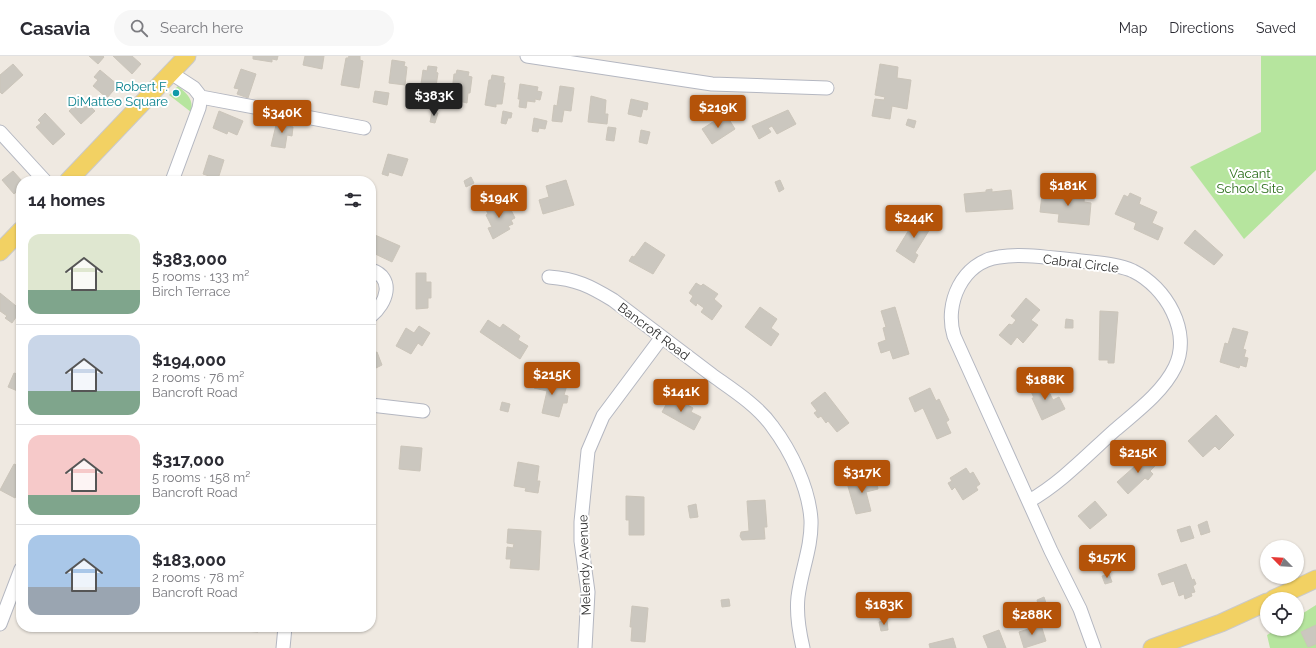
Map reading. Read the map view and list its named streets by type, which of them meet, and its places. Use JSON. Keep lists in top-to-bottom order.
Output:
{
  "streets": {
    "street": ["Cabral Circle", "Bancroft Road", "Melendy Avenue"]
  },
  "crossings": [
    ["Bancroft Road", "Melendy Avenue"]
  ],
  "parks": ["Vacant School Site"],
  "places": ["Robert F. DiMatteo Square"],
  "north": "top left",
  "page": {
    "header": "Casavia",
    "search": "Search here",
    "nav": ["Map", "Directions", "Saved"],
    "price": [
      "$383K",
      "$219K",
      "$340K",
      "$181K",
      "$194K",
      "$244K",
      "$215K",
      "$188K",
      "$141K",
      "$215K",
      "$317K",
      "$157K",
      "$183K",
      "$288K"
    ],
    "heading": "14 homes",
    "list": [
      {
        "name": "$383,000",
        "note": "5 rooms · 133 m² · Birch Terrace"
      },
      {
        "name": "$194,000",
        "note": "2 rooms · 76 m² · Bancroft Road"
      },
      {
        "name": "$317,000",
        "note": "5 rooms · 158 m² · Bancroft Road"
      },
      {
        "name": "$183,000",
        "note": "2 rooms · 78 m² · Bancroft Road"
      }
    ]
  }
}
